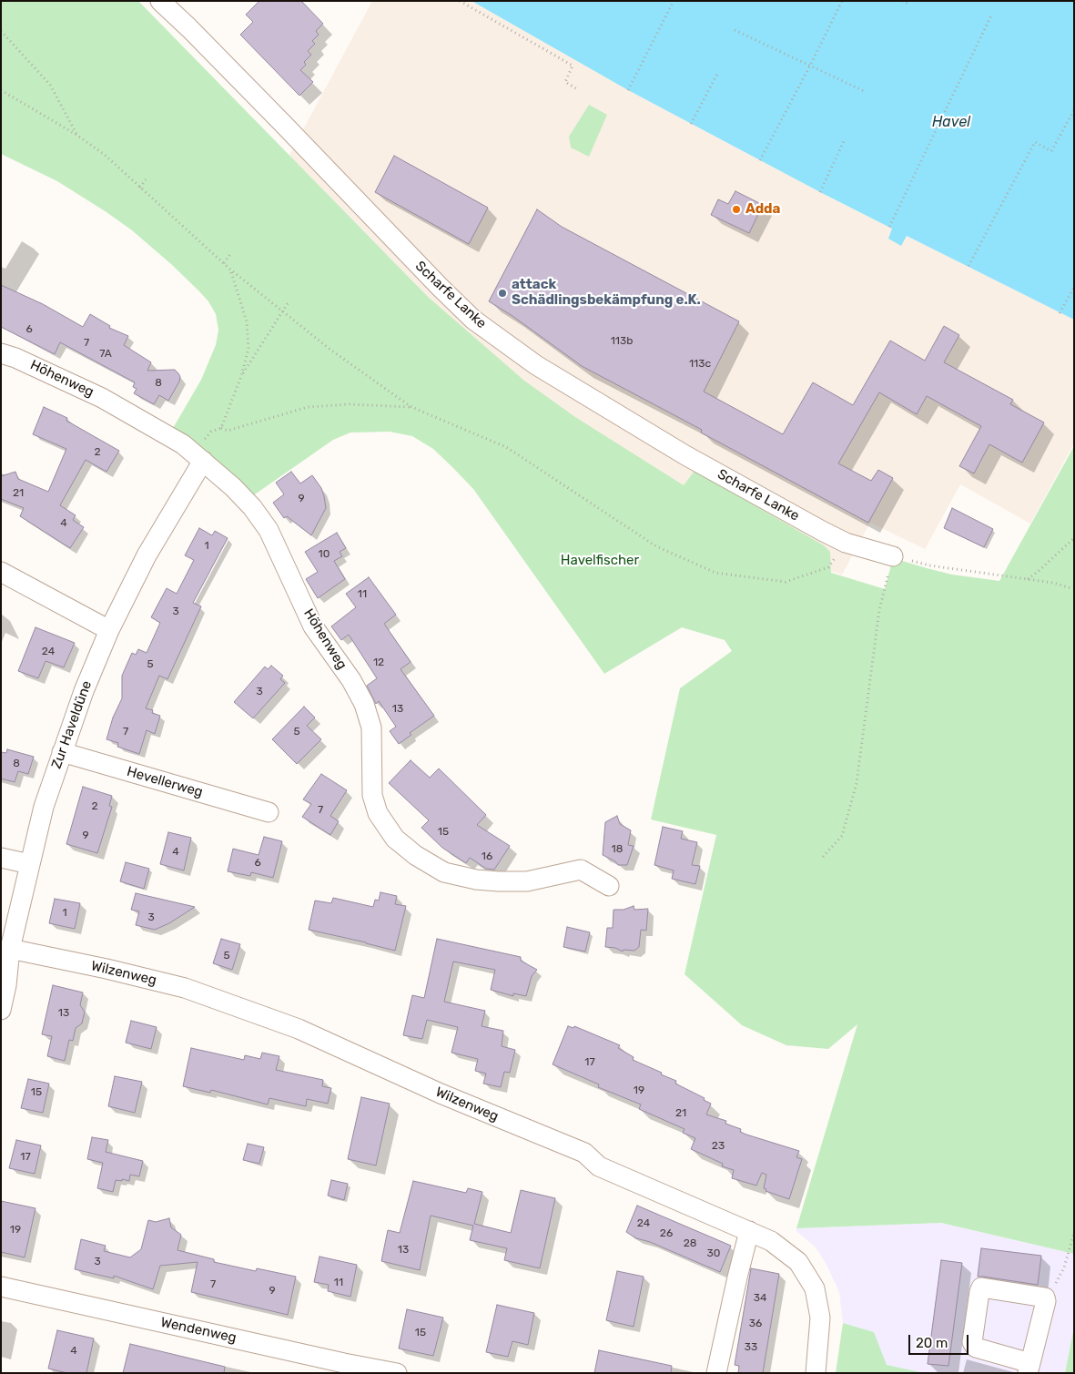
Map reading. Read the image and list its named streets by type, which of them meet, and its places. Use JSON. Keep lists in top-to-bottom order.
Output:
{
  "streets": {
    "street": [
      "Scharfe Lanke",
      "Höhenweg",
      "Zur Haveldüne",
      "Hevellerweg",
      "Wilzenweg",
      "Wendenweg"
    ]
  },
  "crossings": [
    ["Höhenweg", "Zur Haveldüne"],
    ["Zur Haveldüne", "Hevellerweg"],
    ["Zur Haveldüne", "Wilzenweg"]
  ],
  "water": ["Havel"],
  "parks": ["Havelfischer"],
  "places": ["Adda", "attack Schädlingsbekämpfung e.K."],
  "house_numbers": [
    "6",
    "113b",
    "7",
    "7A",
    "113c",
    "8",
    "2",
    "21",
    "9",
    "4",
    "1",
    "10",
    "11",
    "3",
    "24",
    "12",
    "5",
    "3",
    "13",
    "7",
    "5",
    "8",
    "2",
    "7",
    "15",
    "9",
    "18",
    "4",
    "16",
    "6",
    "1",
    "3",
    "5",
    "13",
    "17",
    "19",
    "15",
    "21",
    "23",
    "17",
    "24",
    "19",
    "26",
    "28",
    "13",
    "30",
    "3",
    "11",
    "7",
    "9",
    "34",
    "36",
    "15",
    "33",
    "4"
  ],
  "scale_bar": "20 m"
}
